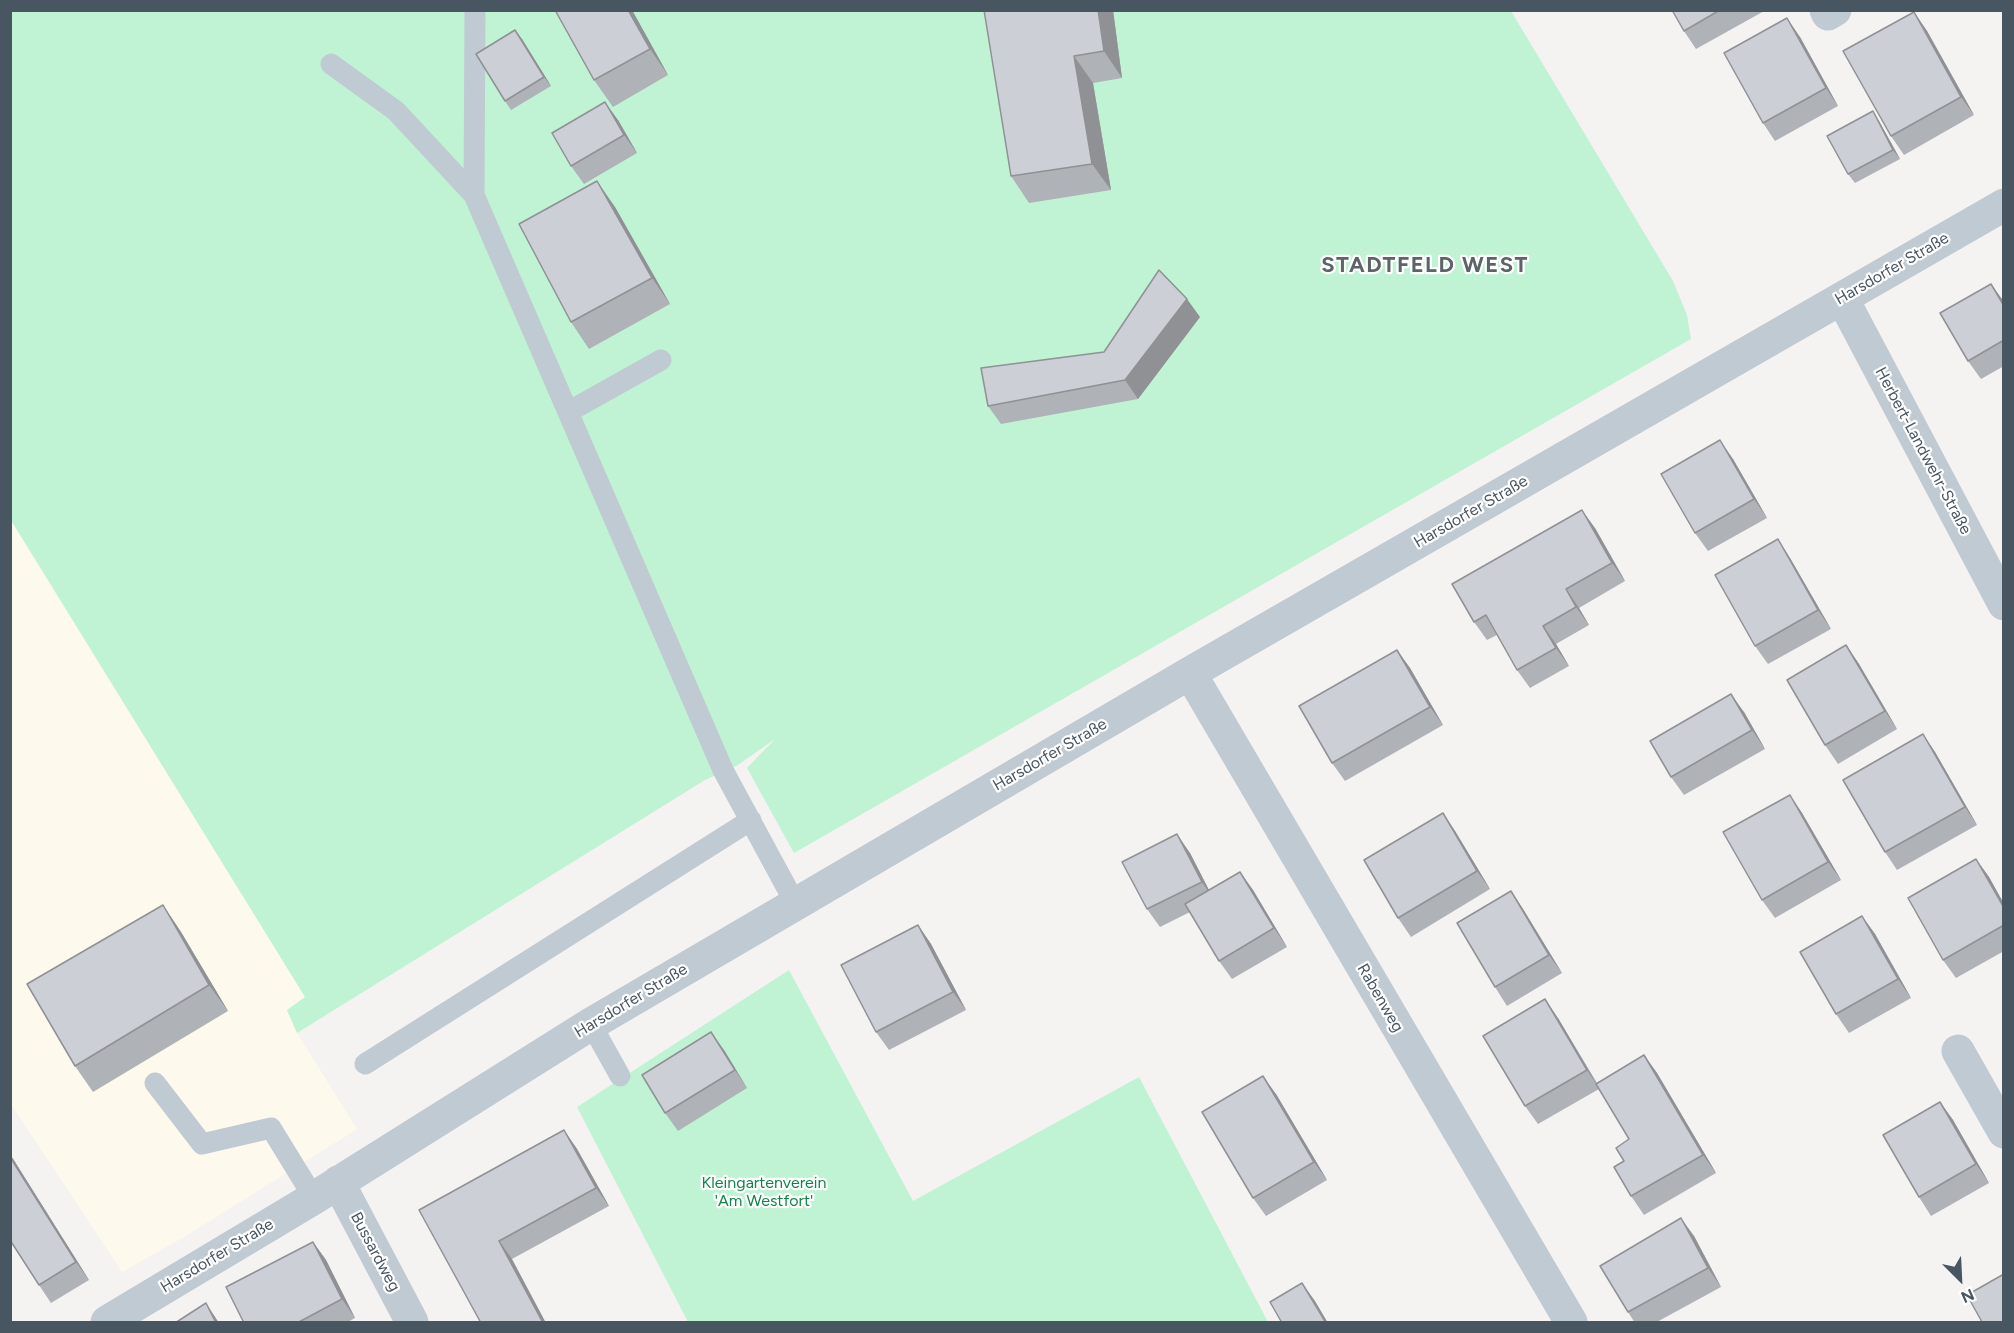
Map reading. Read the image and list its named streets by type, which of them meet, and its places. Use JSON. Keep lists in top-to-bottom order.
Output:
{
  "streets": {
    "street": [
      "Harsdorfer Straße",
      "Herbert-Landwehr-Straße",
      "Rabenweg",
      "Bussardweg"
    ]
  },
  "crossings": [
    ["Harsdorfer Straße", "Herbert-Landwehr-Straße"],
    ["Harsdorfer Straße", "Rabenweg"],
    ["Harsdorfer Straße", "Bussardweg"]
  ],
  "districts": ["STADTFELD WEST"],
  "parks": ["Kleingartenverein 'Am Westfort'"],
  "north": "bottom right"
}
